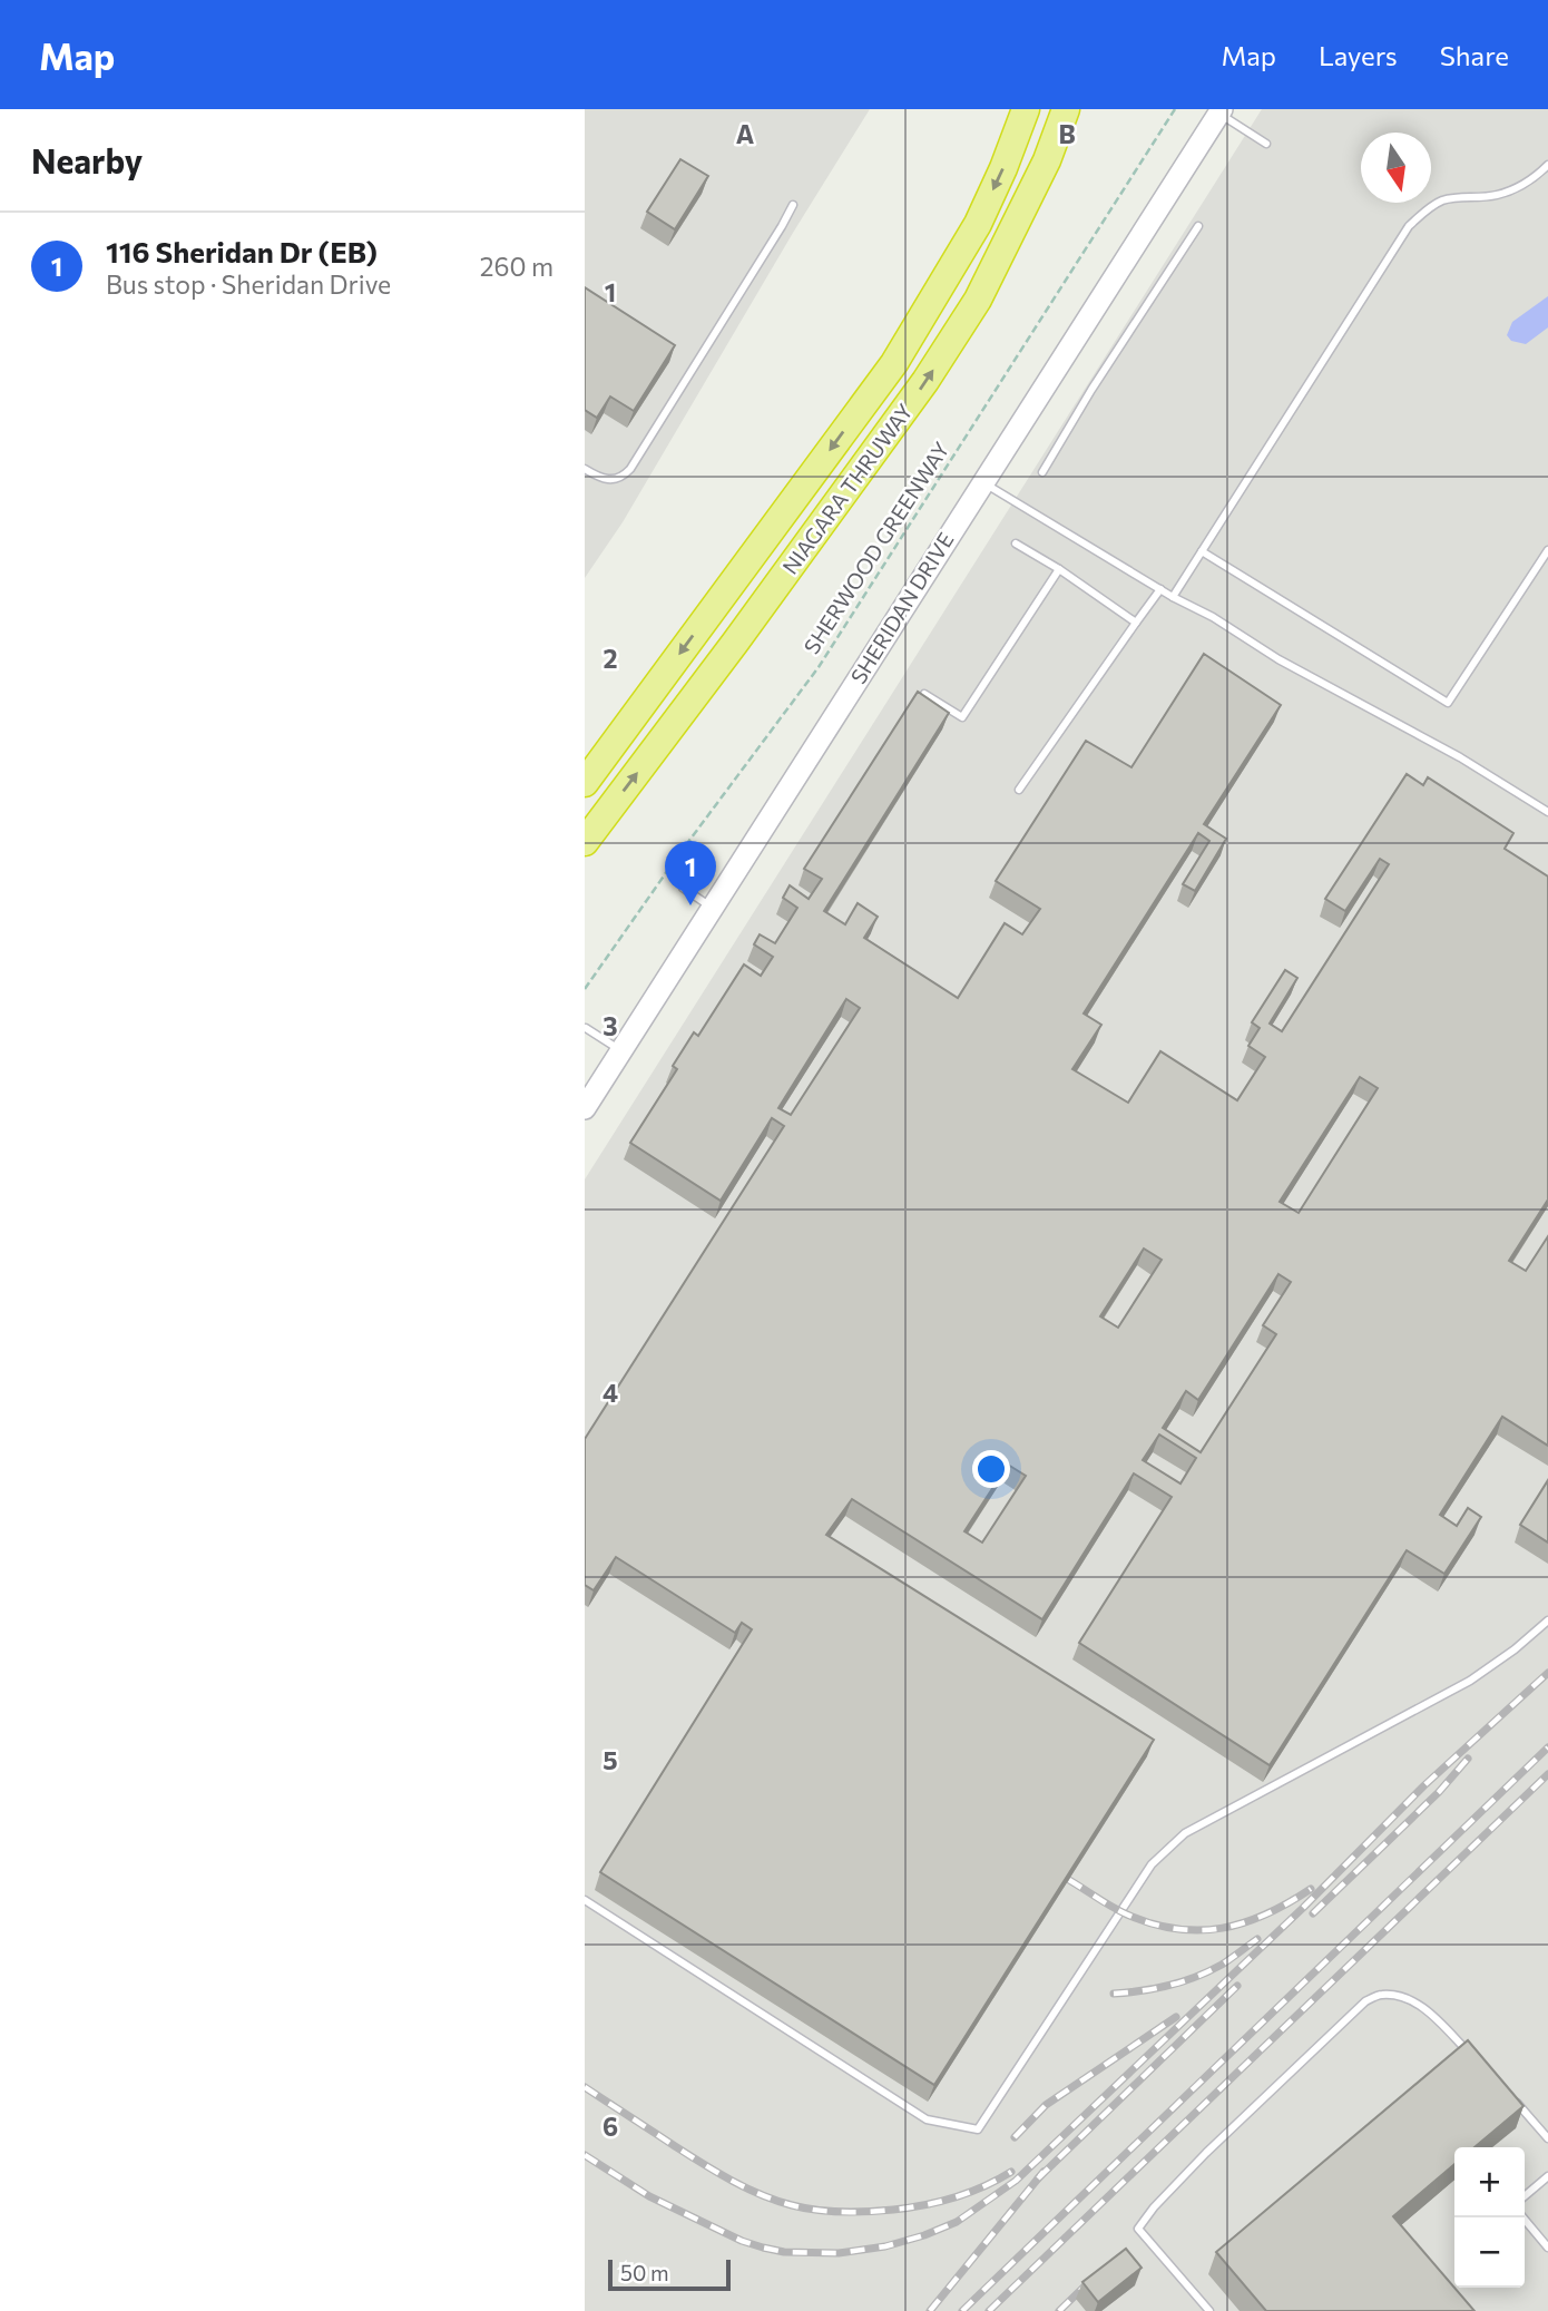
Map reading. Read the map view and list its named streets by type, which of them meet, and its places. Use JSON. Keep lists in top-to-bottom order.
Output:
{
  "streets": {
    "highway": ["NIAGARA THRUWAY"],
    "main road": ["SHERIDAN DRIVE"],
    "path": ["SHERWOOD GREENWAY"]
  },
  "scale_bar": "50 m",
  "north": "bottom",
  "page": {
    "header": "Map",
    "nav": ["Map", "Layers", "Share"],
    "heading": "Nearby",
    "list": [
      {
        "mark": "1",
        "name": "116 Sheridan Dr (EB)",
        "note": "Bus stop · Sheridan Drive",
        "value": "260 m"
      }
    ],
    "pins": "1",
    "map_buttons": ["+", "−"],
    "scale": "50 m"
  },
  "grid": {
    "columns": ["A", "B"],
    "rows": [
      "1",
      "2",
      "3",
      "4",
      "5",
      "6"
    ]
  }
}
